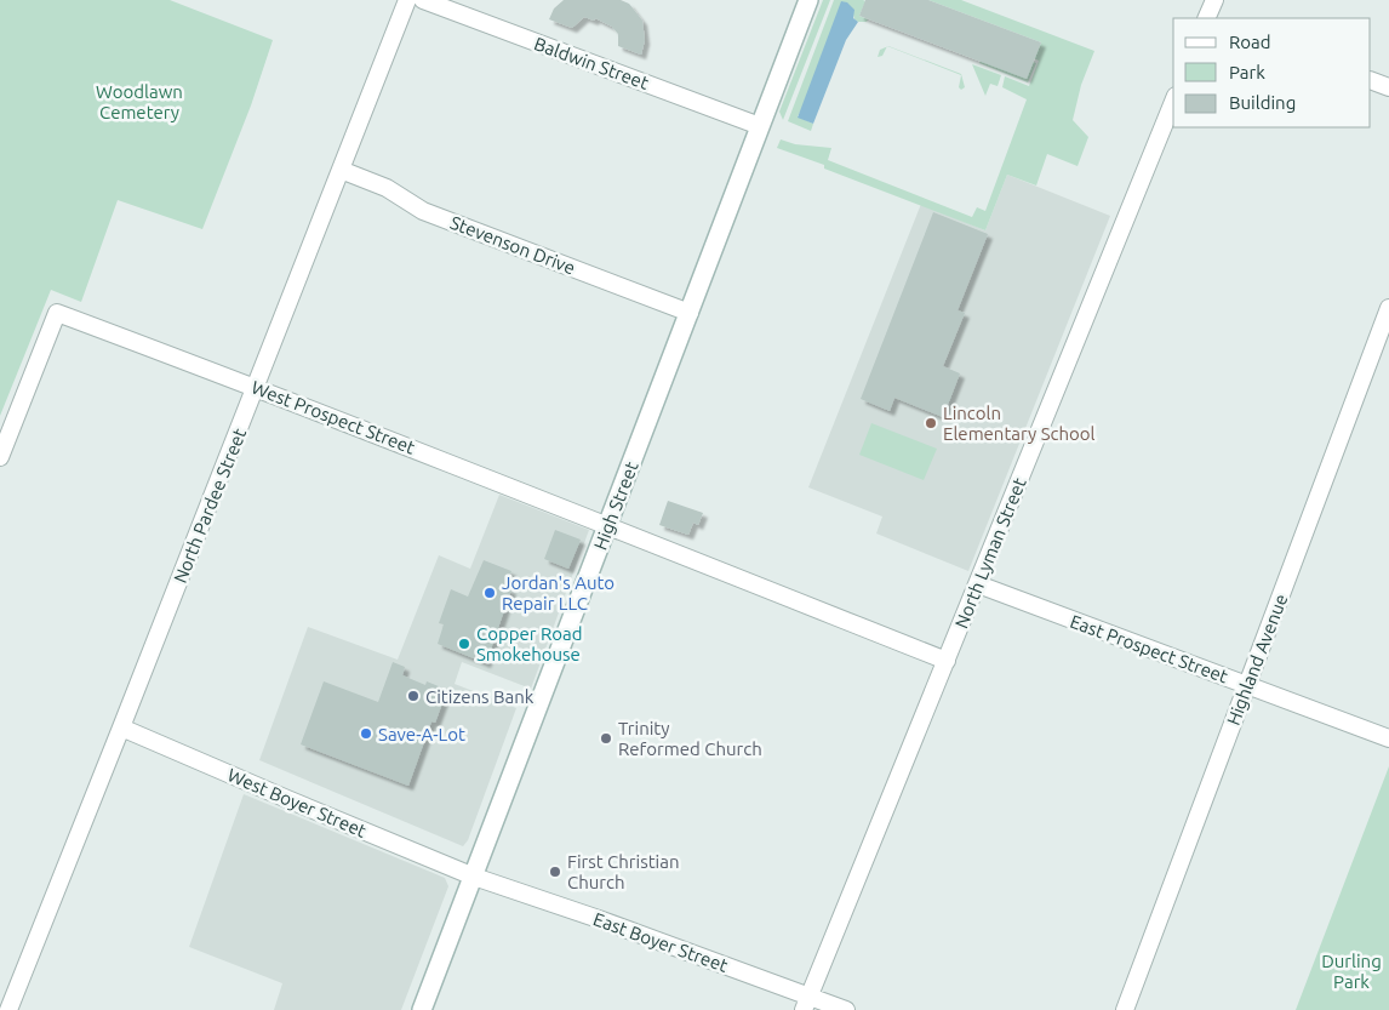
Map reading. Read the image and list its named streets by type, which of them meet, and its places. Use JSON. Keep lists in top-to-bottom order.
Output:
{
  "streets": {
    "main road": ["High Street"],
    "street": [
      "Baldwin Street",
      "Stevenson Drive",
      "West Prospect Street",
      "North Pardee Street",
      "North Lyman Street",
      "East Prospect Street",
      "Highland Avenue",
      "West Boyer Street",
      "East Boyer Street"
    ]
  },
  "crossings": [
    ["Baldwin Street", "High Street"],
    ["Stevenson Drive", "North Pardee Street"],
    ["Stevenson Drive", "High Street"],
    ["West Prospect Street", "North Pardee Street"],
    ["West Prospect Street", "High Street"],
    ["North Pardee Street", "West Boyer Street"],
    ["High Street", "West Boyer Street"],
    ["High Street", "East Boyer Street"],
    ["North Lyman Street", "East Prospect Street"],
    ["North Lyman Street", "East Boyer Street"],
    ["East Prospect Street", "Highland Avenue"],
    ["West Boyer Street", "East Boyer Street"]
  ],
  "parks": ["Woodlawn Cemetery", "Durling Park"],
  "places": [
    "Lincoln Elementary School",
    "Jordan's Auto Repair LLC",
    "Copper Road Smokehouse",
    "Citizens Bank",
    "Save-A-Lot",
    "Trinity Reformed Church",
    "First Christian Church"
  ],
  "legend": ["Road", "Park", "Building"]
}
